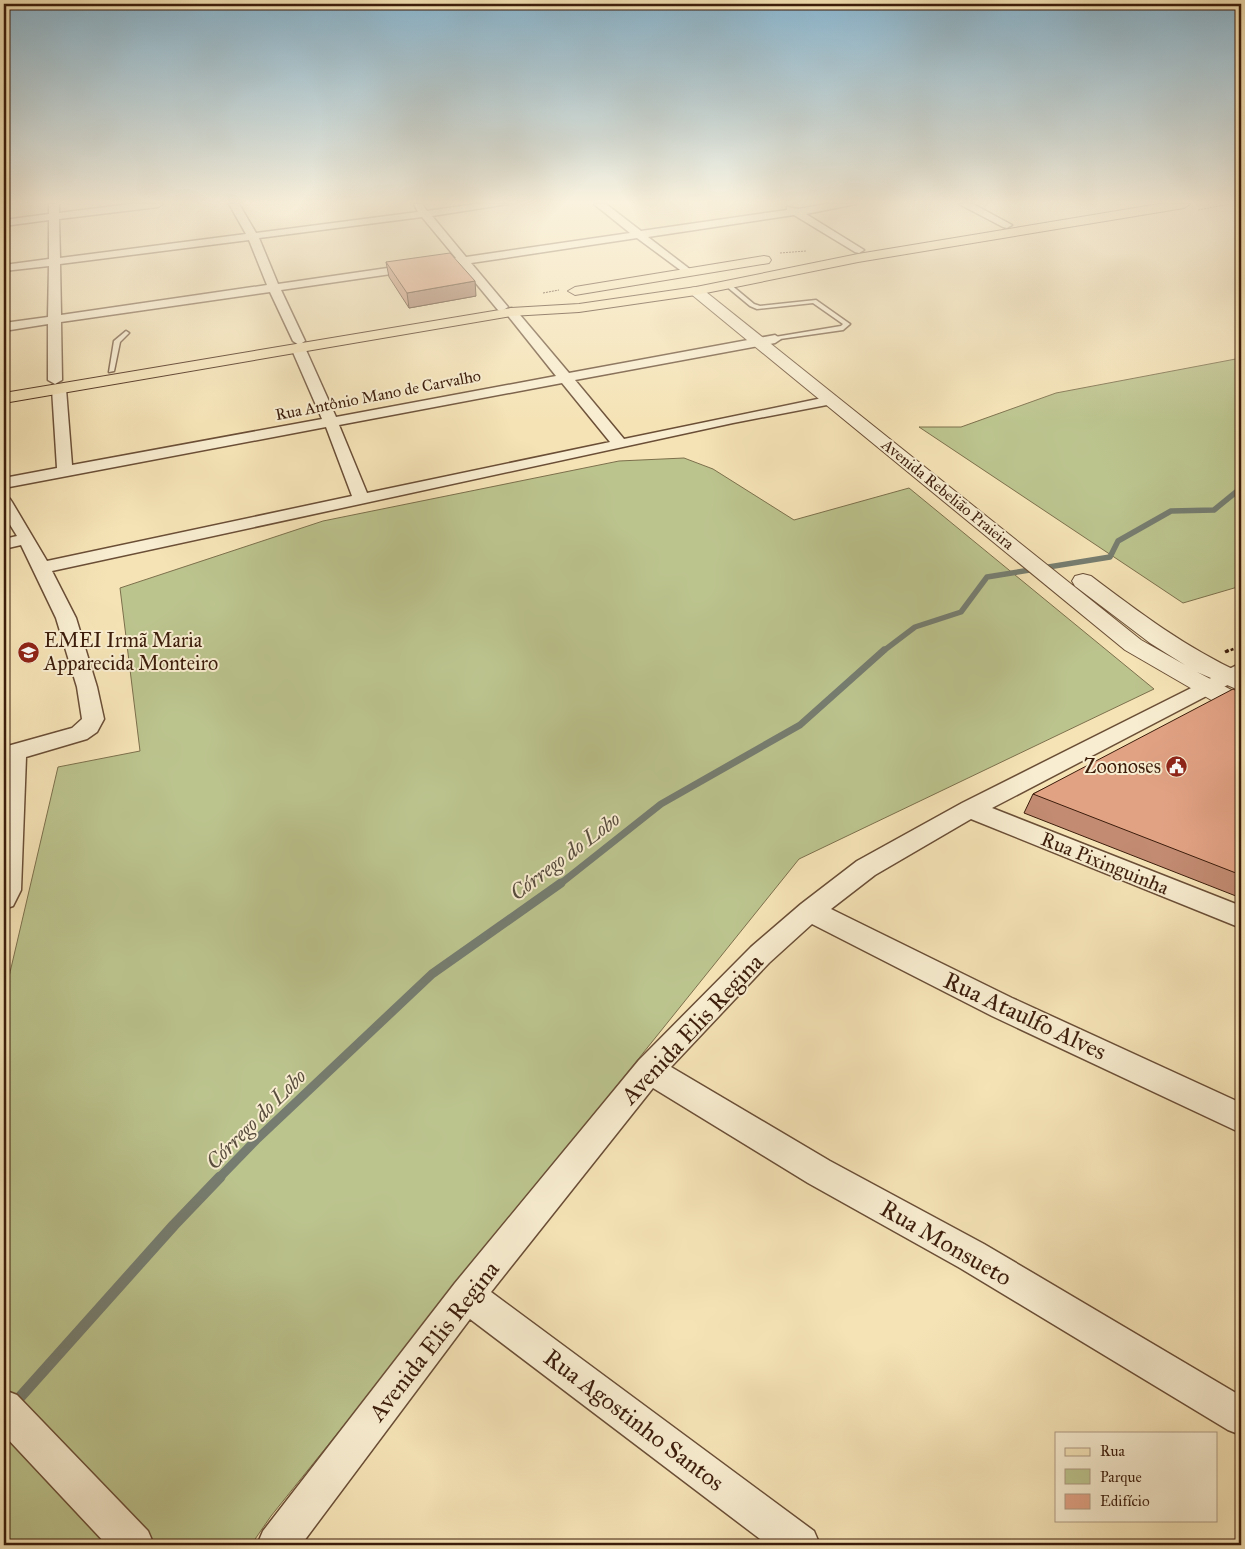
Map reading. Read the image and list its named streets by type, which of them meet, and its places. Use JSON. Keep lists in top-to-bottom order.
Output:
{
  "streets": {
    "street": [
      "Rua Antônio Mano de Carvalho",
      "Avenida Rebelião Praieira",
      "Rua Pixinguinha",
      "Rua Ataulfo Alves",
      "Avenida Elis Regina",
      "Rua Monsueto",
      "Rua Agostinho Santos"
    ]
  },
  "crossings": [
    ["Rua Antônio Mano de Carvalho", "Avenida Rebelião Praieira"],
    ["Avenida Rebelião Praieira", "Avenida Elis Regina"],
    ["Rua Pixinguinha", "Avenida Elis Regina"],
    ["Rua Ataulfo Alves", "Avenida Elis Regina"],
    ["Avenida Elis Regina", "Rua Monsueto"],
    ["Avenida Elis Regina", "Rua Agostinho Santos"]
  ],
  "water": ["Córrego do Lobo"],
  "places": {
    "school or university": ["EMEI Irmã Maria Apparecida Monteiro"],
    "public building": ["Zoonoses"]
  },
  "legend": ["Rua", "Parque", "Edifício"]
}
